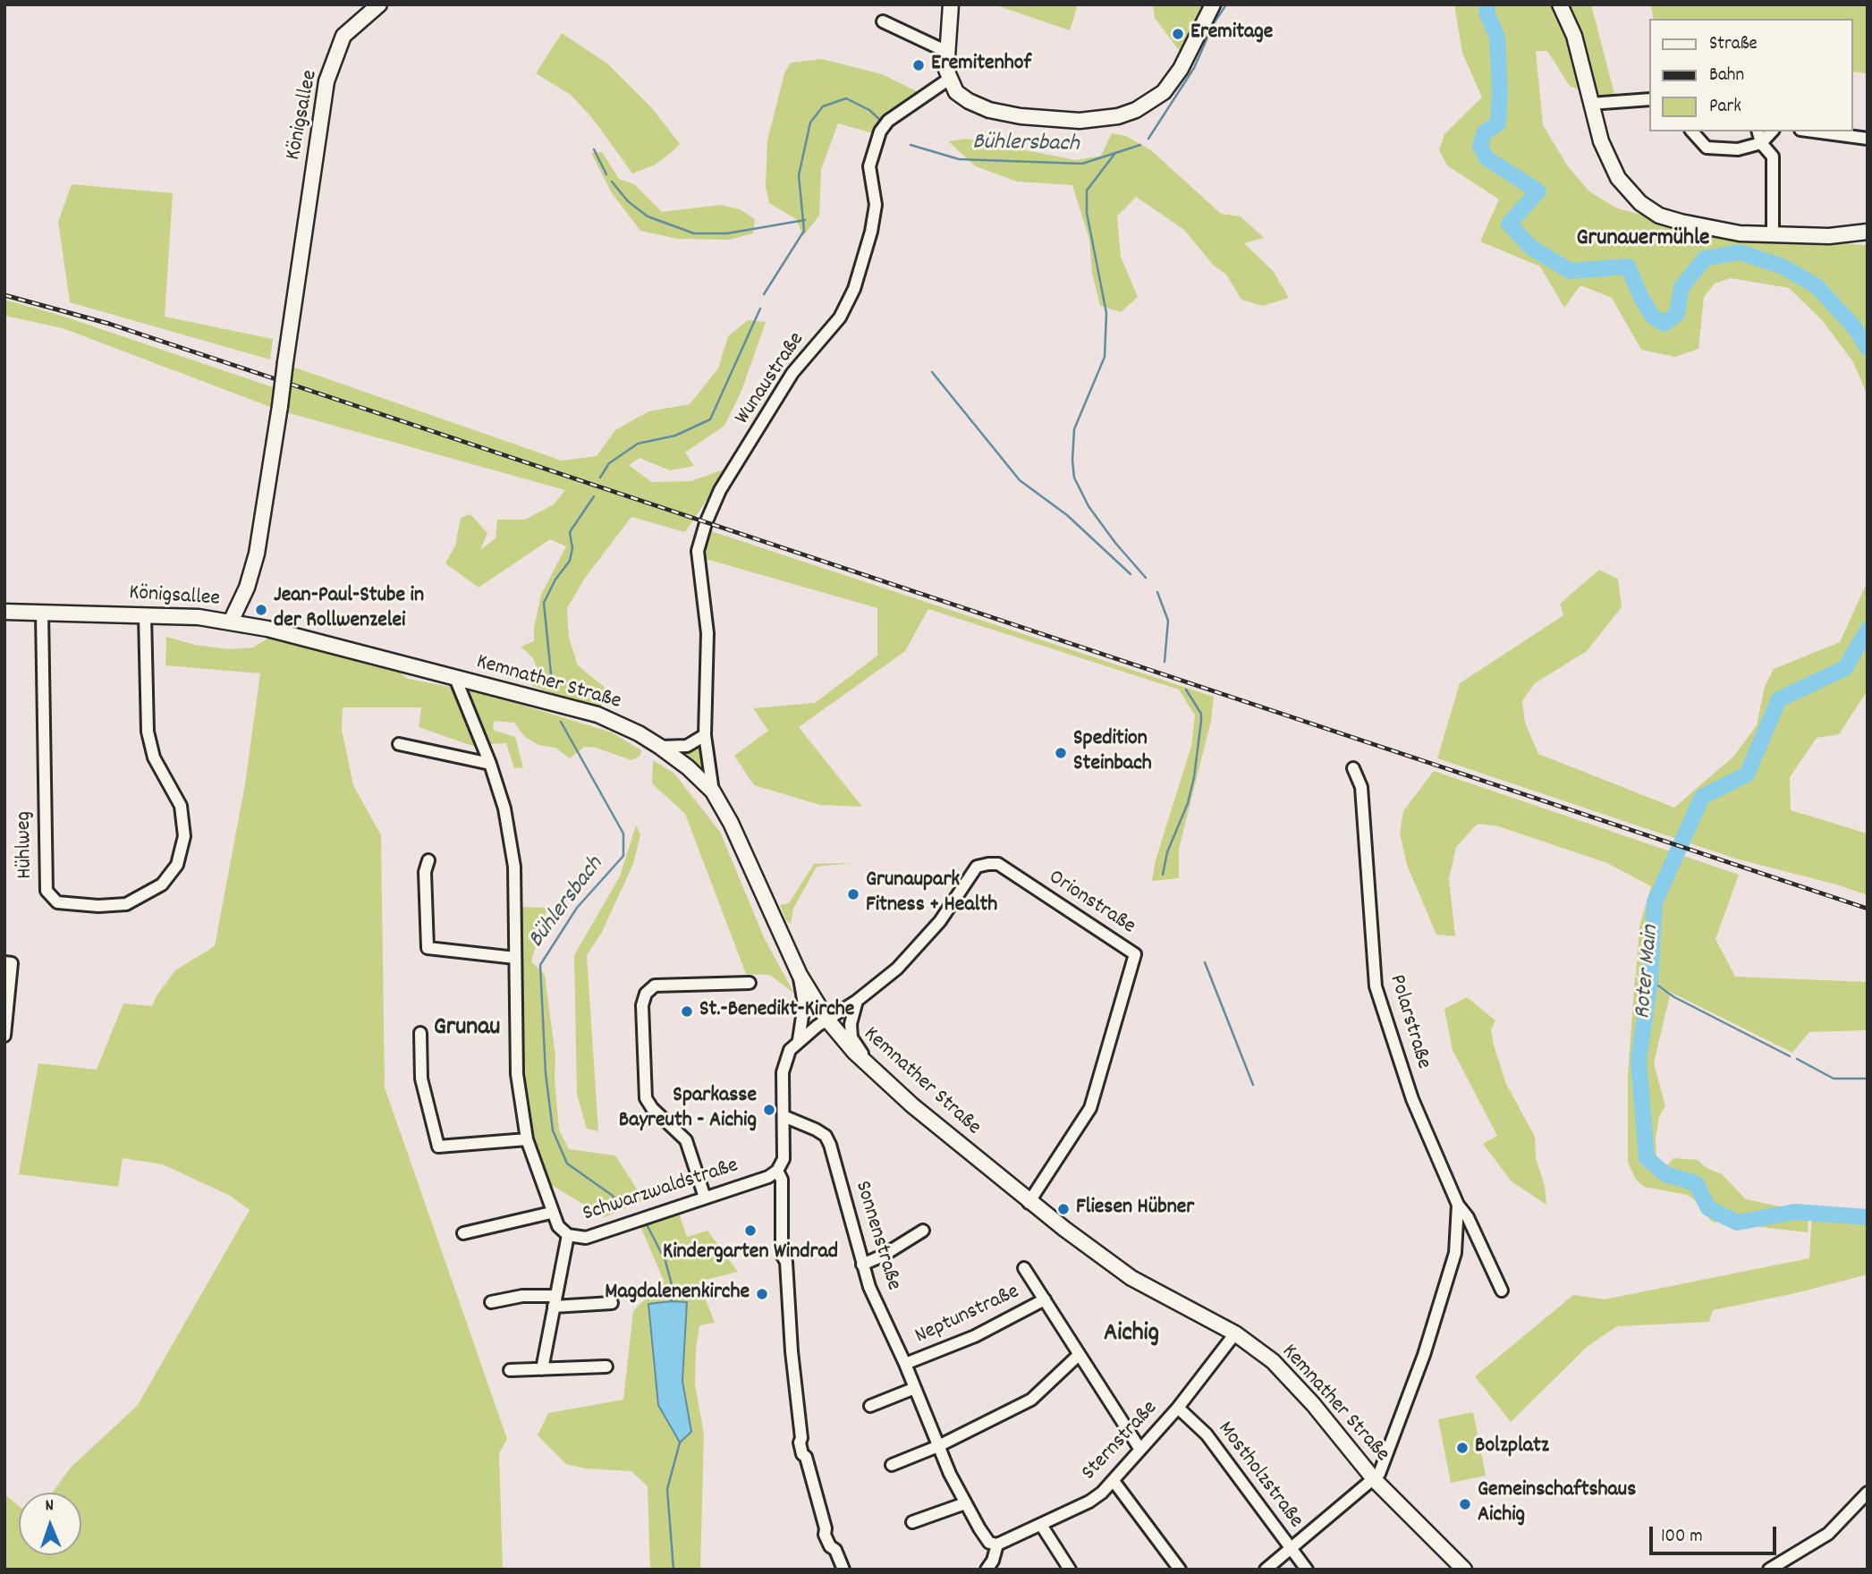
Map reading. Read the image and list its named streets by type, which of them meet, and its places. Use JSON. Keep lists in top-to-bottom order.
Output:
{
  "streets": {
    "main road": ["Königsallee", "Kemnather Straße"],
    "street": [
      "Wunaustraße",
      "Hühlweg",
      "Orionstraße",
      "Polarstraße",
      "Schwarzwaldstraße",
      "Sonnenstraße",
      "Neptunstraße",
      "Sternstraße",
      "Mostholzstraße"
    ]
  },
  "crossings": [
    ["Königsallee", "Kemnather Straße"],
    ["Königsallee", "Hühlweg"],
    ["Wunaustraße", "Kemnather Straße"],
    ["Kemnather Straße", "Orionstraße"],
    ["Kemnather Straße", "Polarstraße"],
    ["Kemnather Straße", "Schwarzwaldstraße"],
    ["Kemnather Straße", "Sternstraße"],
    ["Sonnenstraße", "Neptunstraße"],
    ["Sonnenstraße", "Sternstraße"],
    ["Sternstraße", "Mostholzstraße"]
  ],
  "districts": ["Grunauermühle", "Grunau", "Aichig"],
  "water": ["Bühlersbach", "Roter Main"],
  "places": [
    "Eremitage",
    "Eremitenhof",
    "Jean-Paul-Stube in der Rollwenzelei",
    "Spedition Steinbach",
    "Grunaupark Fitness + Health",
    "St.-Benedikt-Kirche",
    "Sparkasse Bayreuth - Aichig",
    "Fliesen Hübner",
    "Kindergarten Windrad",
    "Magdalenenkirche",
    "Bolzplatz",
    "Gemeinschaftshaus Aichig"
  ],
  "legend": ["Straße", "Bahn", "Park"],
  "scale_bar": "100 m",
  "north": "top"
}
